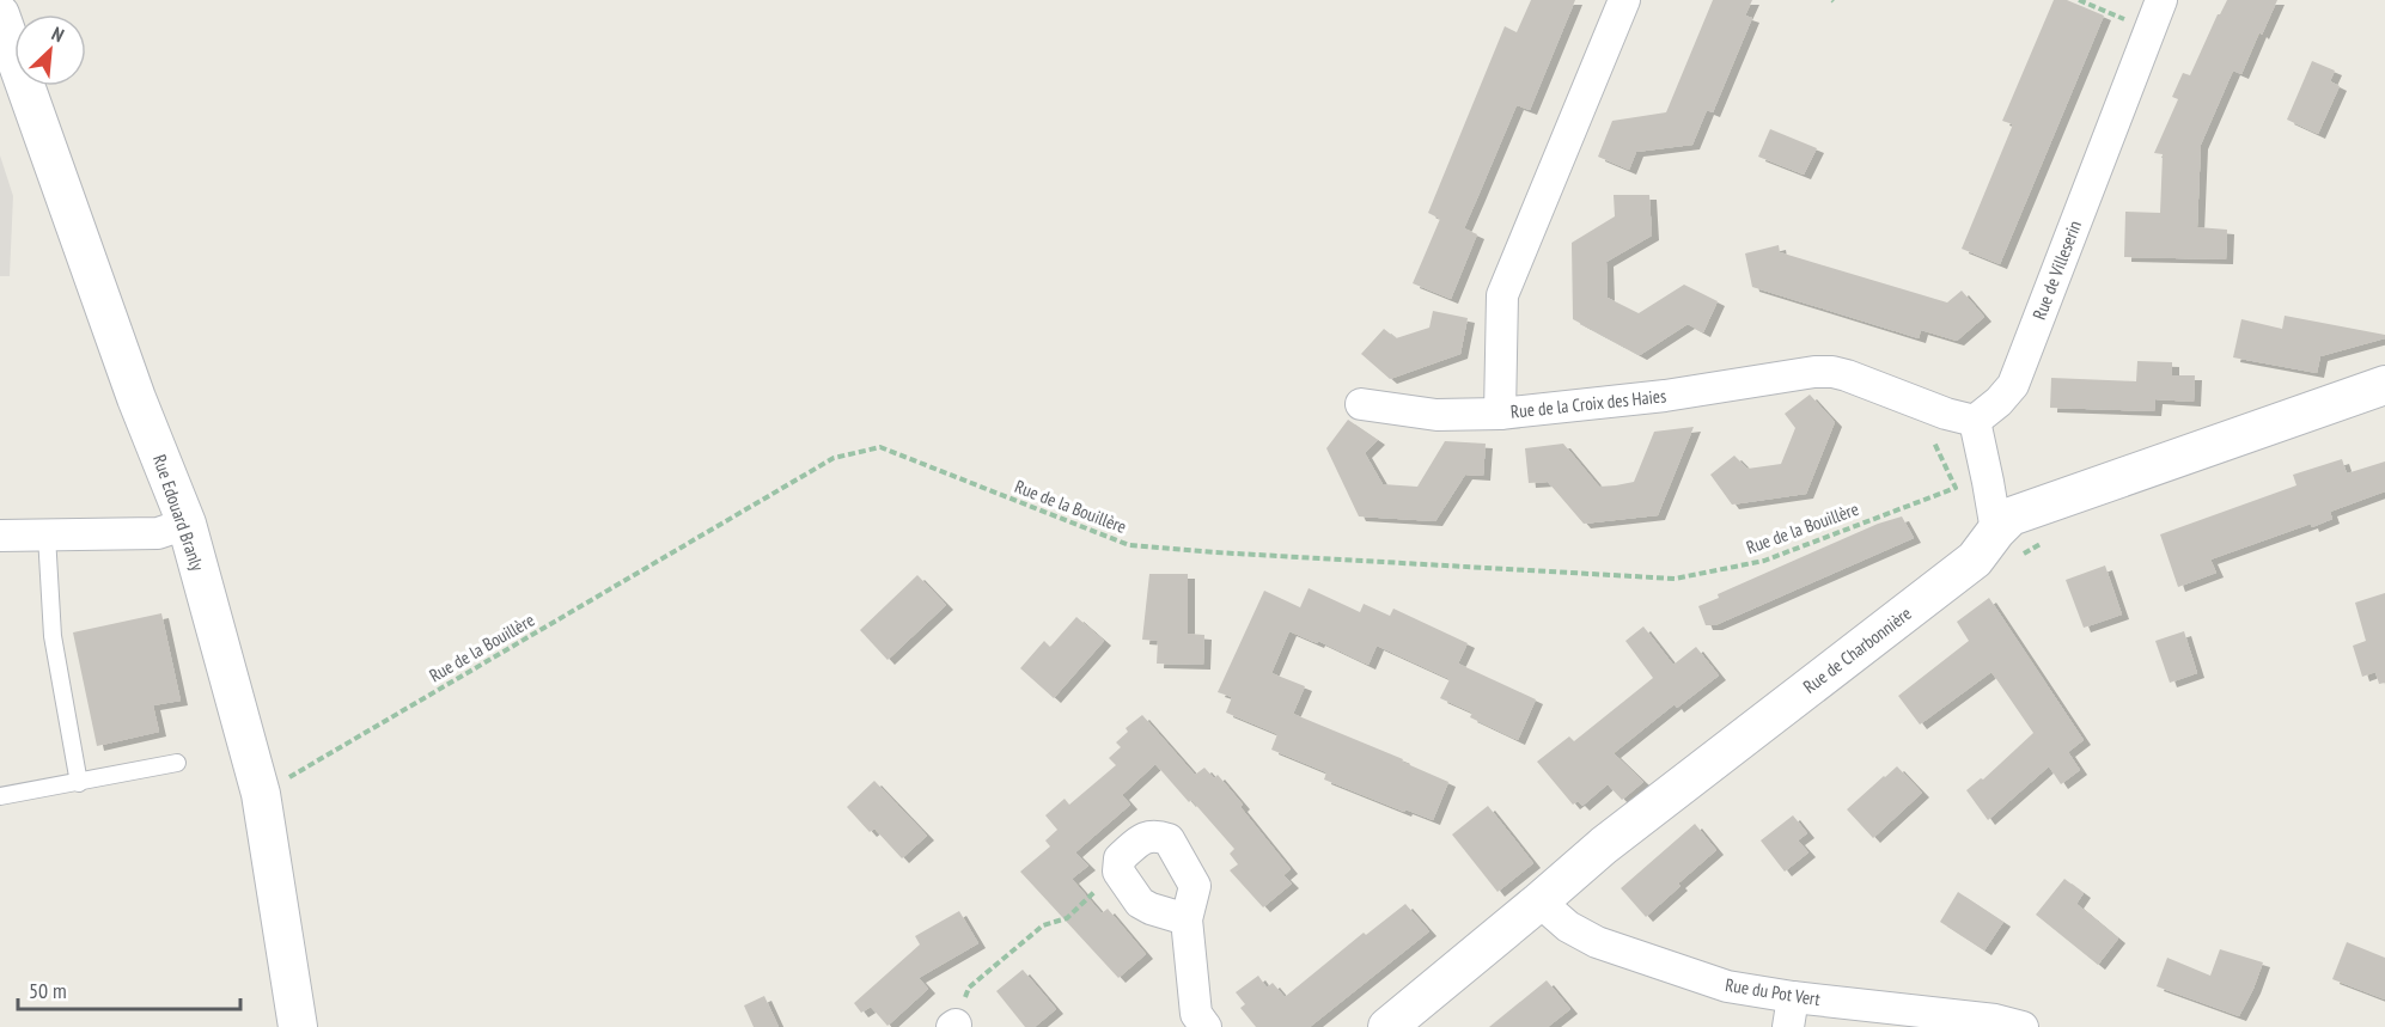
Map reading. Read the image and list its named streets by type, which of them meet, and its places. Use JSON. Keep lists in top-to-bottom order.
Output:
{
  "streets": {
    "street": [
      "Rue de Villeserin",
      "Rue de la Croix des Haies",
      "Rue Edouard Branly",
      "Rue de Charbonnière",
      "Rue du Pot Vert"
    ],
    "path": ["Rue de la Bouillère"]
  },
  "crossings": [
    ["Rue de Villeserin", "Rue de la Croix des Haies"],
    ["Rue de la Bouillère", "Rue Edouard Branly"],
    ["Rue de Charbonnière", "Rue du Pot Vert"]
  ],
  "scale_bar": "50 m",
  "north": "top right"
}
